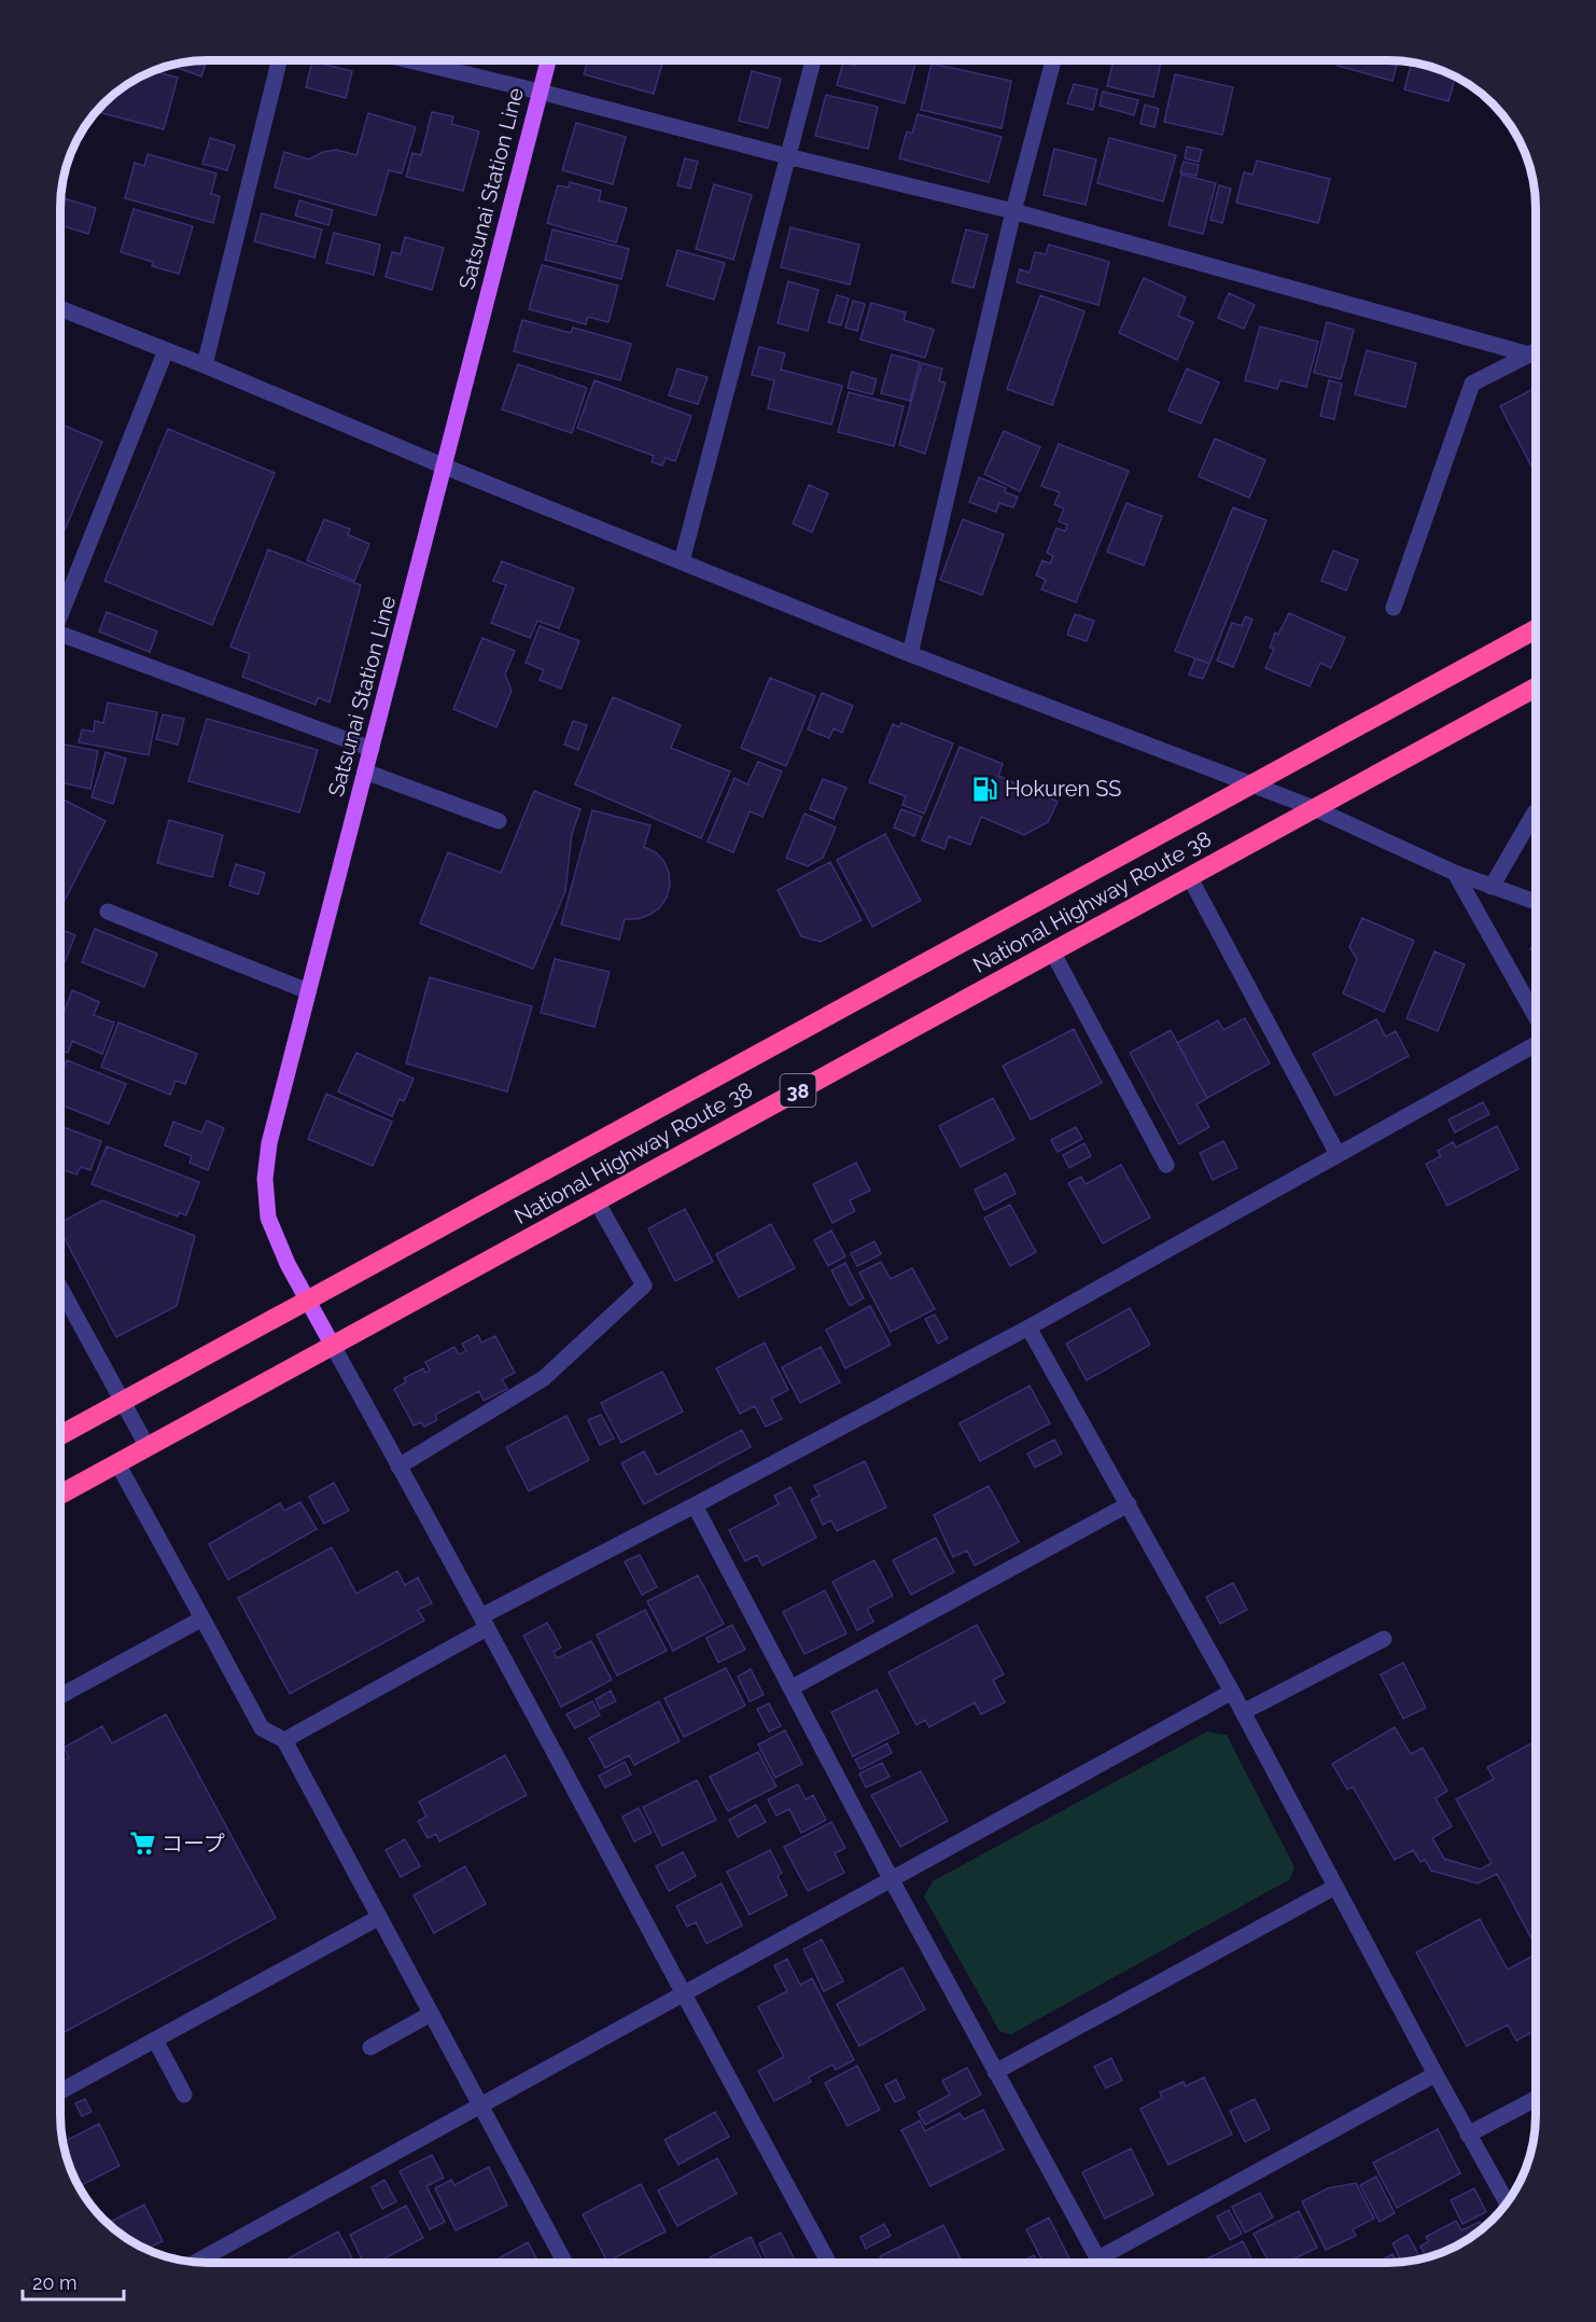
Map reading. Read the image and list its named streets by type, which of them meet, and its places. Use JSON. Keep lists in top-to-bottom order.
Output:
{
  "streets": {
    "highway": ["National Highway Route 38", "38"],
    "main road": ["Satsunai Station Line"]
  },
  "crossings": [
    ["Satsunai Station Line", "National Highway Route 38"]
  ],
  "places": {
    "fuel station": ["Hokuren SS"],
    "supermarket": ["コープ"]
  },
  "scale_bar": "20 m"
}
